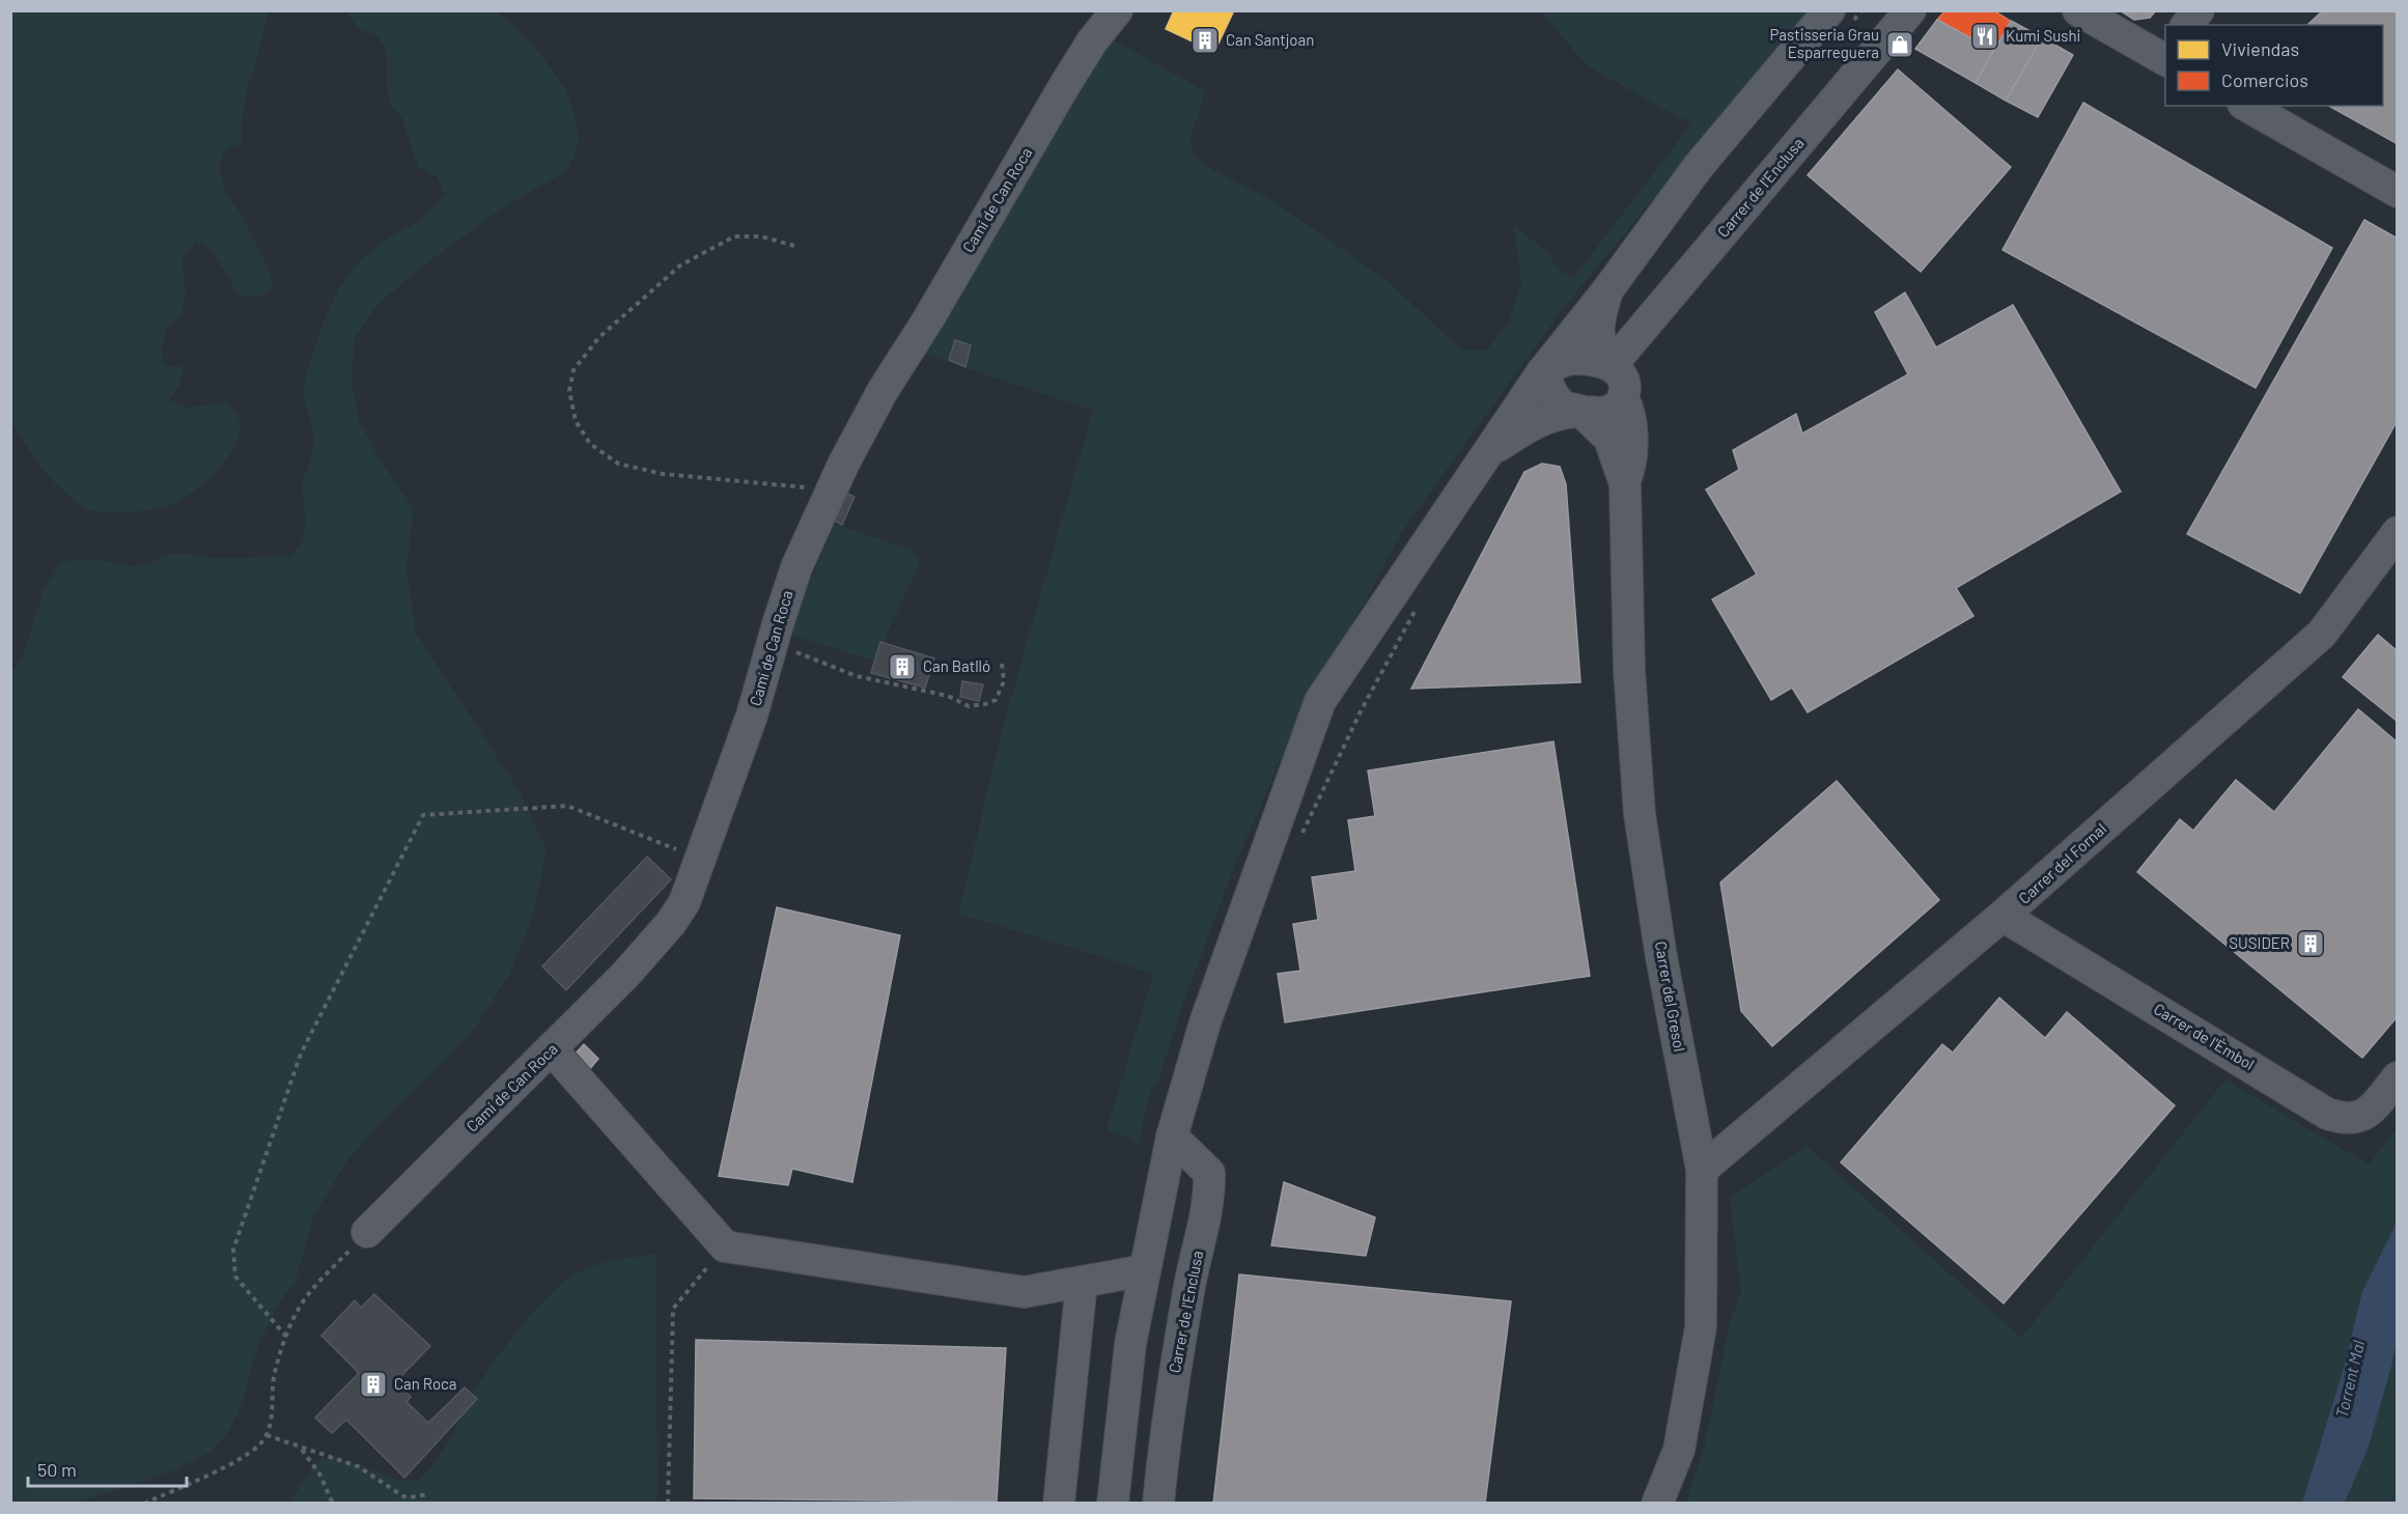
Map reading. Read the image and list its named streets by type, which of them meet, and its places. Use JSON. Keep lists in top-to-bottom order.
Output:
{
  "streets": {
    "street": [
      "Carrer de l'Enclusa",
      "Camí de Can Roca",
      "Carrer del Fornal",
      "Carrer del Gresol",
      "Carrer de l'Èmbol"
    ]
  },
  "crossings": [
    ["Carrer del Fornal", "Carrer del Gresol"],
    ["Carrer del Fornal", "Carrer de l'Èmbol"]
  ],
  "water": ["Torrent Mal"],
  "places": {
    "restaurant": ["Kumi Sushi"],
    "building": [
      "Can Santjoan",
      "Can Batlló",
      "SUSIDER",
      "Can Roca"
    ],
    "shop": ["Pastisseria Grau Esparreguera"]
  },
  "legend": ["Viviendas", "Comercios"],
  "scale_bar": "50 m"
}
